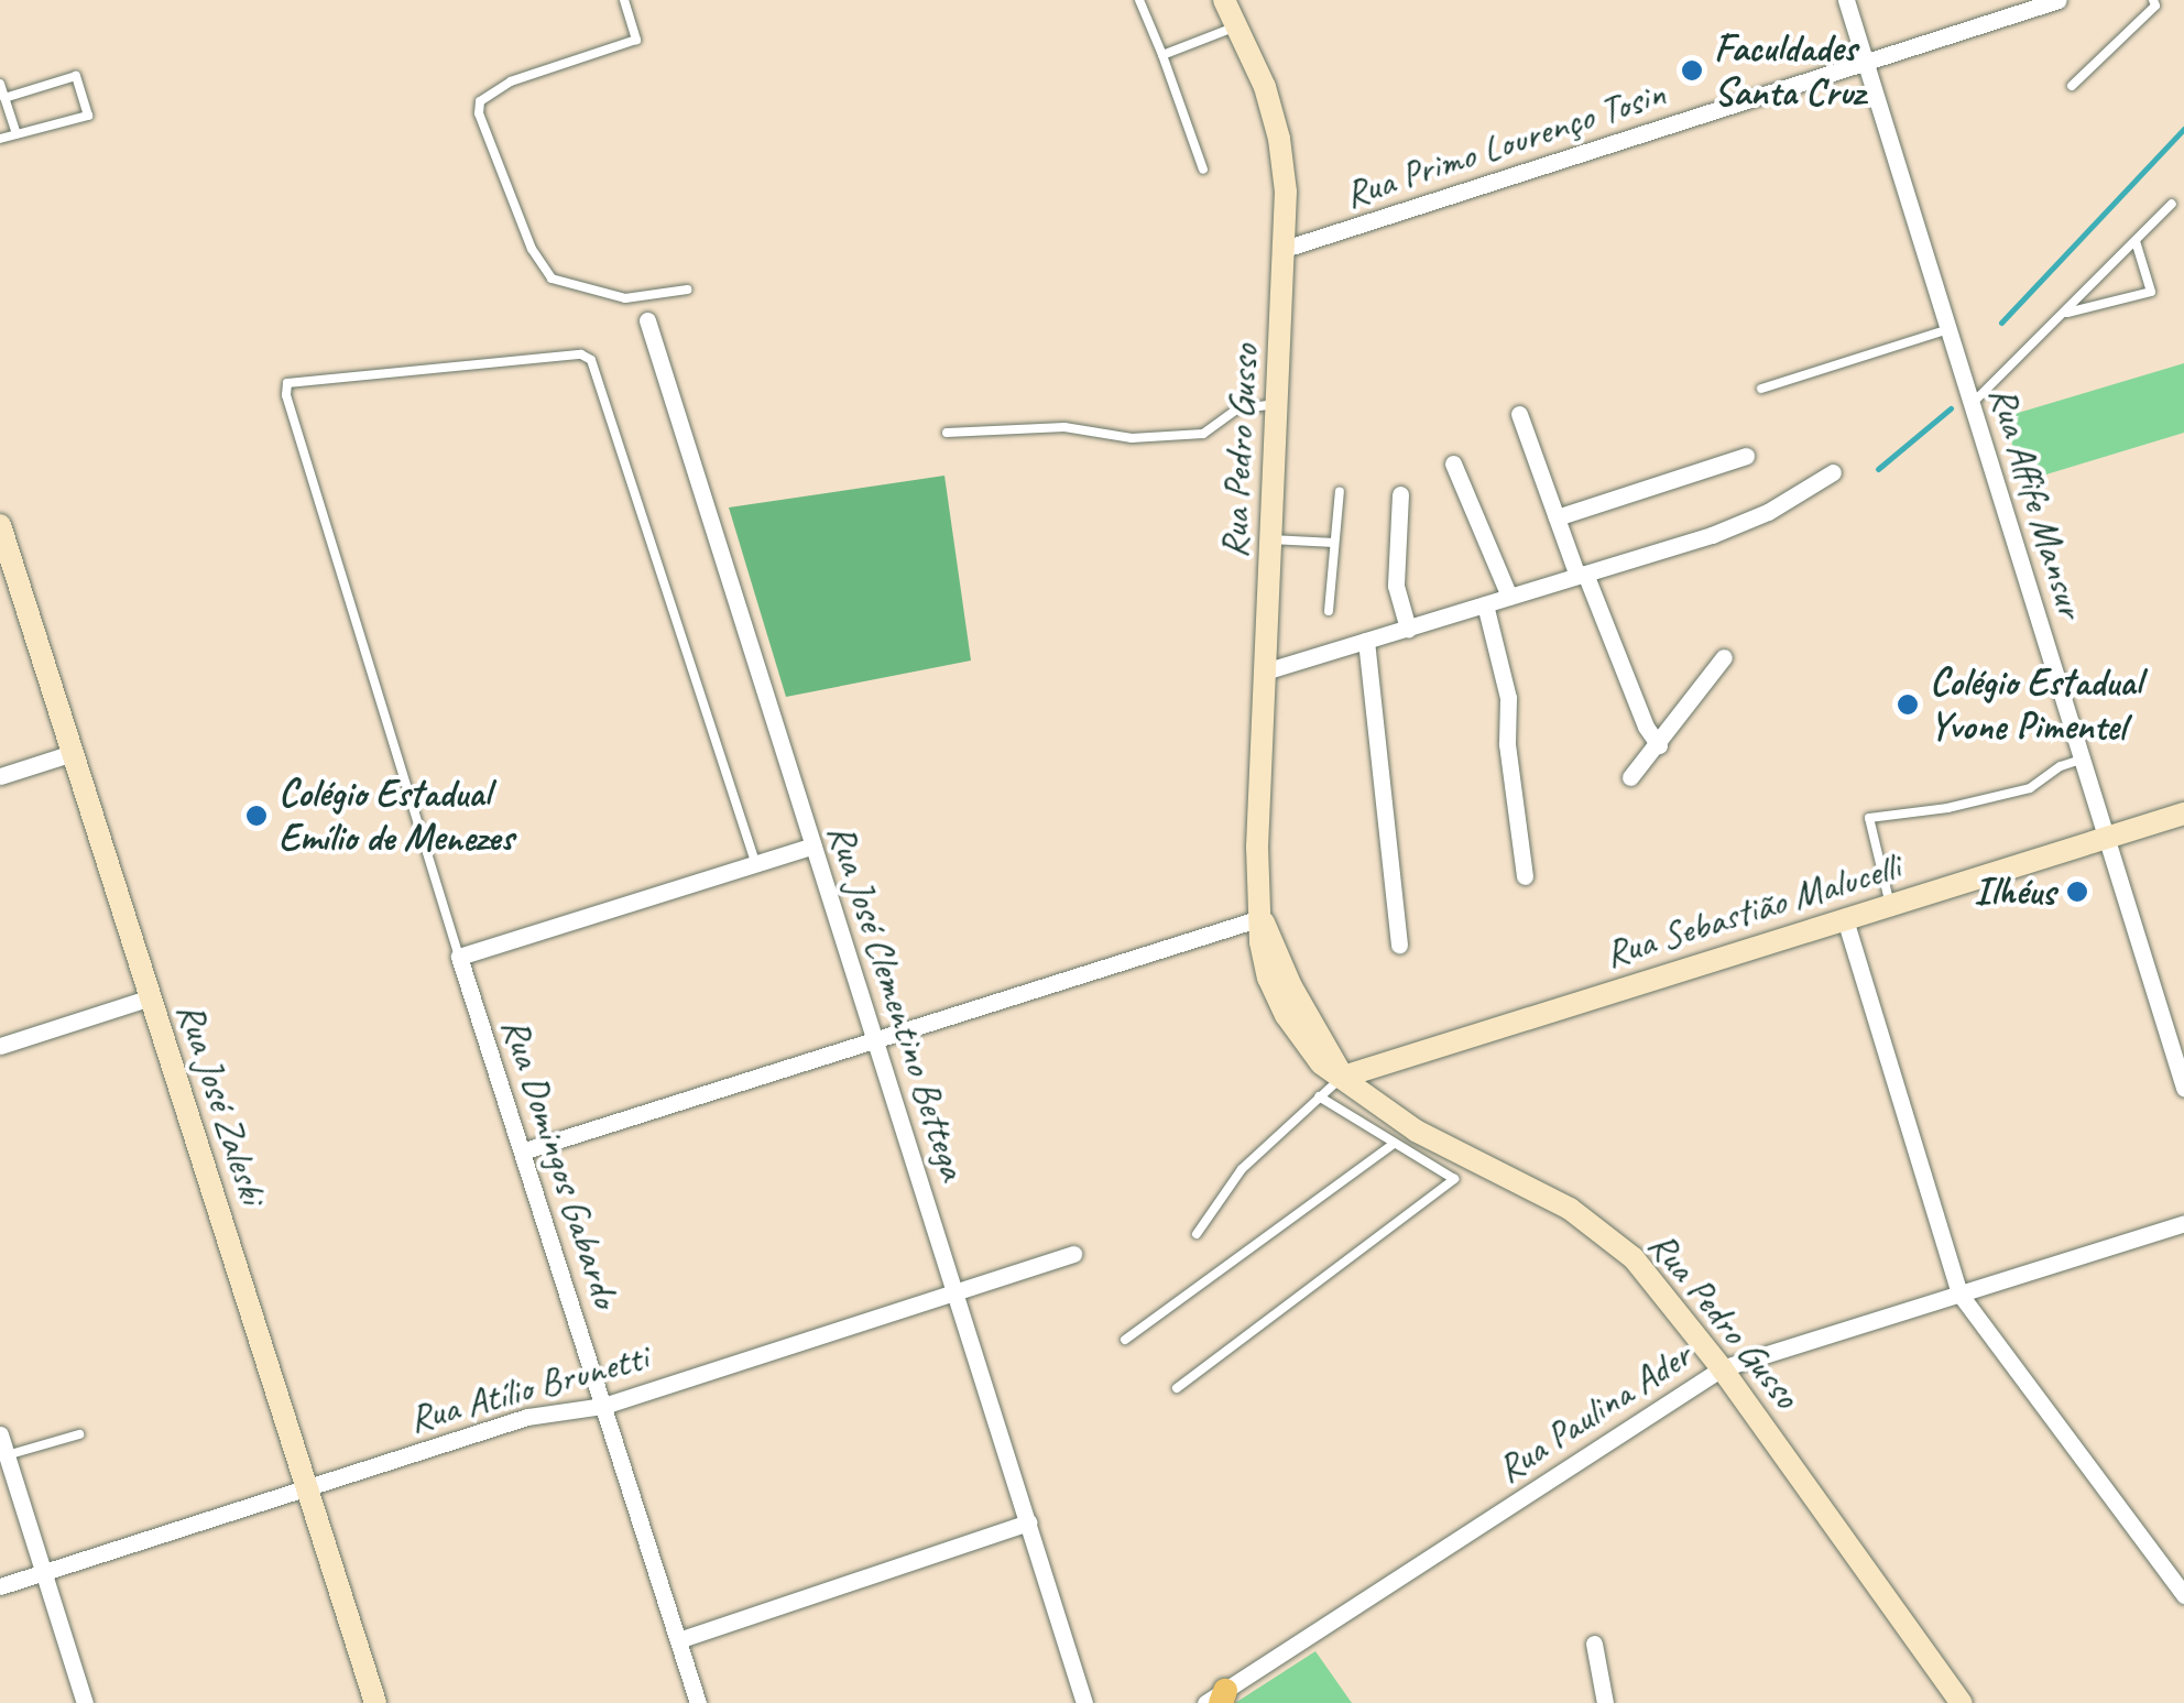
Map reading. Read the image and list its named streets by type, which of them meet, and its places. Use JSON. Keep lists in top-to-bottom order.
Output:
{
  "streets": {
    "street": [
      "Rua Primo Lourenço Tosin",
      "Rua Pedro Gusso",
      "Rua Affife Mansur",
      "Rua Sebastião Malucelli",
      "Rua José Clementino Bettega",
      "Rua José Zaleski",
      "Rua Domingos Gabardo",
      "Rua Atílio Brunetti",
      "Rua Paulina Ader"
    ]
  },
  "crossings": [
    ["Rua Primo Lourenço Tosin", "Rua Pedro Gusso"],
    ["Rua Primo Lourenço Tosin", "Rua Affife Mansur"],
    ["Rua Pedro Gusso", "Rua Sebastião Malucelli"],
    ["Rua Pedro Gusso", "Rua Paulina Ader"],
    ["Rua Affife Mansur", "Rua Sebastião Malucelli"],
    ["Rua José Clementino Bettega", "Rua Atílio Brunetti"],
    ["Rua José Zaleski", "Rua Atílio Brunetti"],
    ["Rua Domingos Gabardo", "Rua Atílio Brunetti"]
  ],
  "places": [
    "Faculdades Santa Cruz",
    "Colégio Estadual Yvone Pimentel",
    "Colégio Estadual Emílio de Menezes",
    "Ilhéus"
  ]
}
